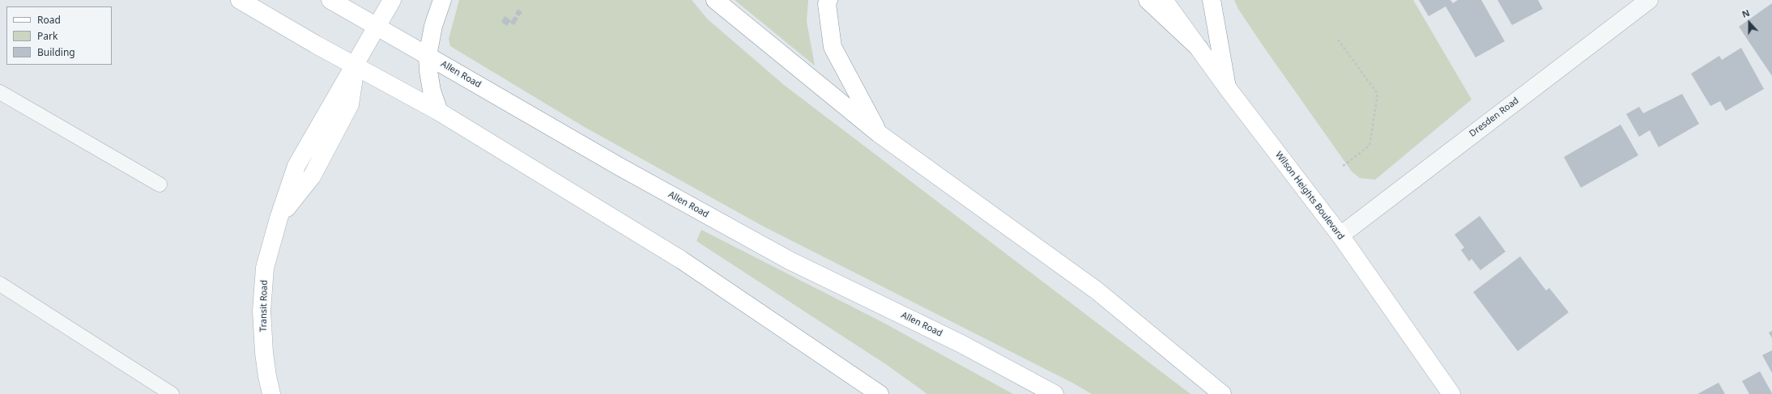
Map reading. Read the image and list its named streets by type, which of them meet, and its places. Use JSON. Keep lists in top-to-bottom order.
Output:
{
  "streets": {
    "main road": ["Allen Road", "Wilson Heights Boulevard", "Transit Road"],
    "street": ["Dresden Road"]
  },
  "crossings": [
    ["Allen Road", "Transit Road"],
    ["Dresden Road", "Wilson Heights Boulevard"]
  ],
  "legend": ["Road", "Park", "Building"],
  "north": "top"
}
